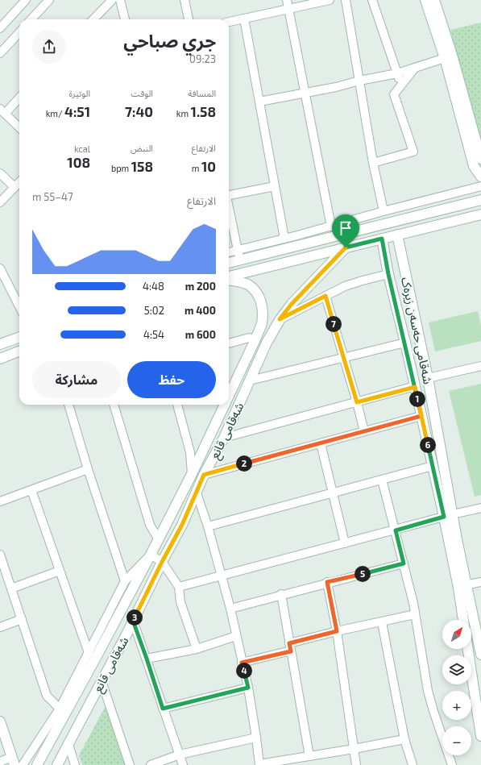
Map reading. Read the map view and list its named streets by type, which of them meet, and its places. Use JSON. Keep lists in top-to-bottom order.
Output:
{
  "streets": {
    "main road": ["شەقامی حەسەن زیرەک", "شەقامی قانع"]
  },
  "north": "top right",
  "page": {
    "heading": ["جري صباحي", "09:23"],
    "stats": [
      ["المسافة", "1.58 km"],
      ["الوقت", "7:40"],
      ["الوتيرة", "4:51 /km"],
      ["الارتفاع", "10 m"],
      ["النبض", "158 bpm"],
      ["kcal", "108"]
    ],
    "chart": ["الارتفاع", "47–55 m"],
    "list": [
      {
        "name": "200 m",
        "note": "4:48"
      },
      {
        "name": "400 m",
        "note": "5:02"
      },
      {
        "name": "600 m",
        "note": "4:54"
      }
    ],
    "pins": [
      "7",
      "1",
      "6",
      "2",
      "5",
      "3",
      "4"
    ],
    "buttons": ["حفظ", "مشاركة"],
    "map_buttons": ["+", "−"]
  }
}
